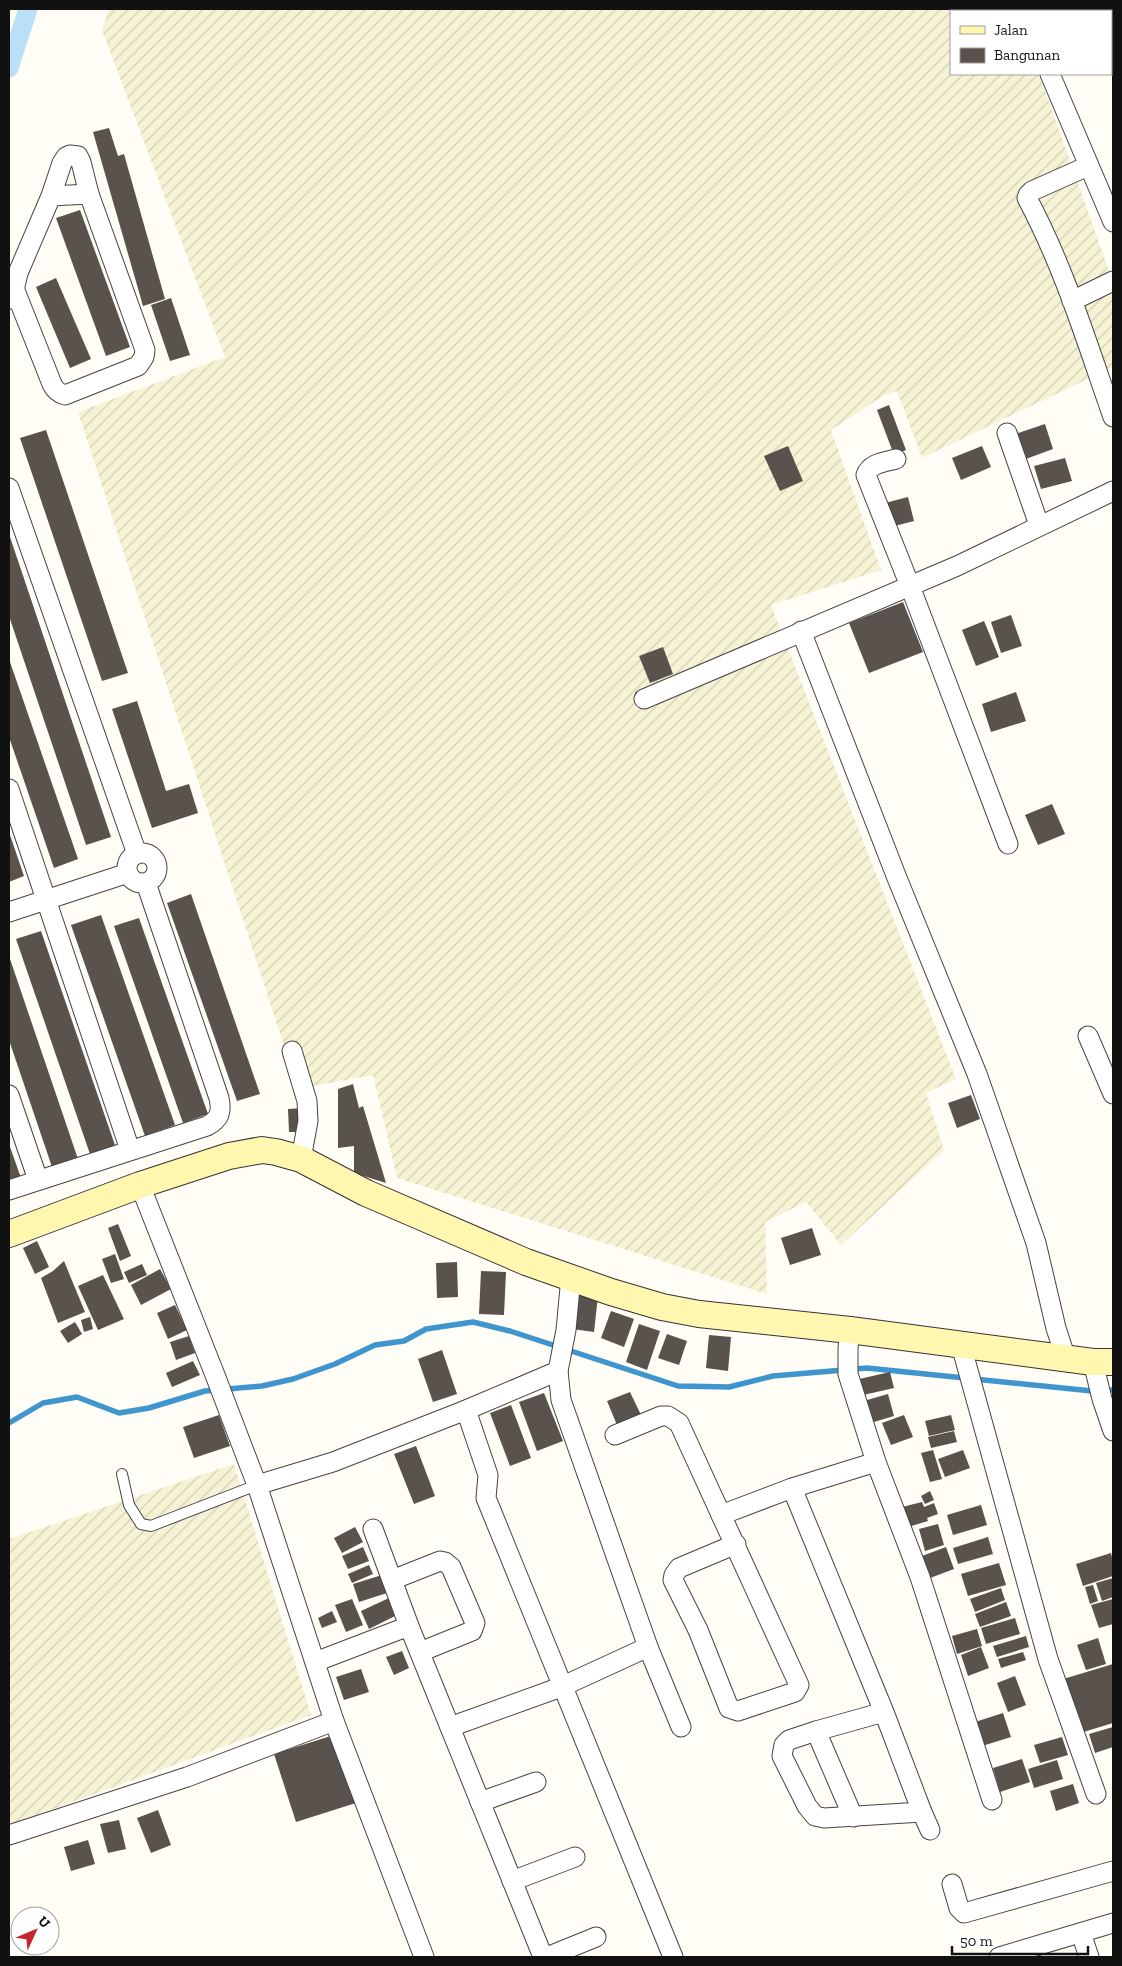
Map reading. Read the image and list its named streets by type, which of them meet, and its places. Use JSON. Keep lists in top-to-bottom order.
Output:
{
  "legend": ["Jalan", "Bangunan"],
  "scale_bar": "50 m",
  "north": "top right"
}
